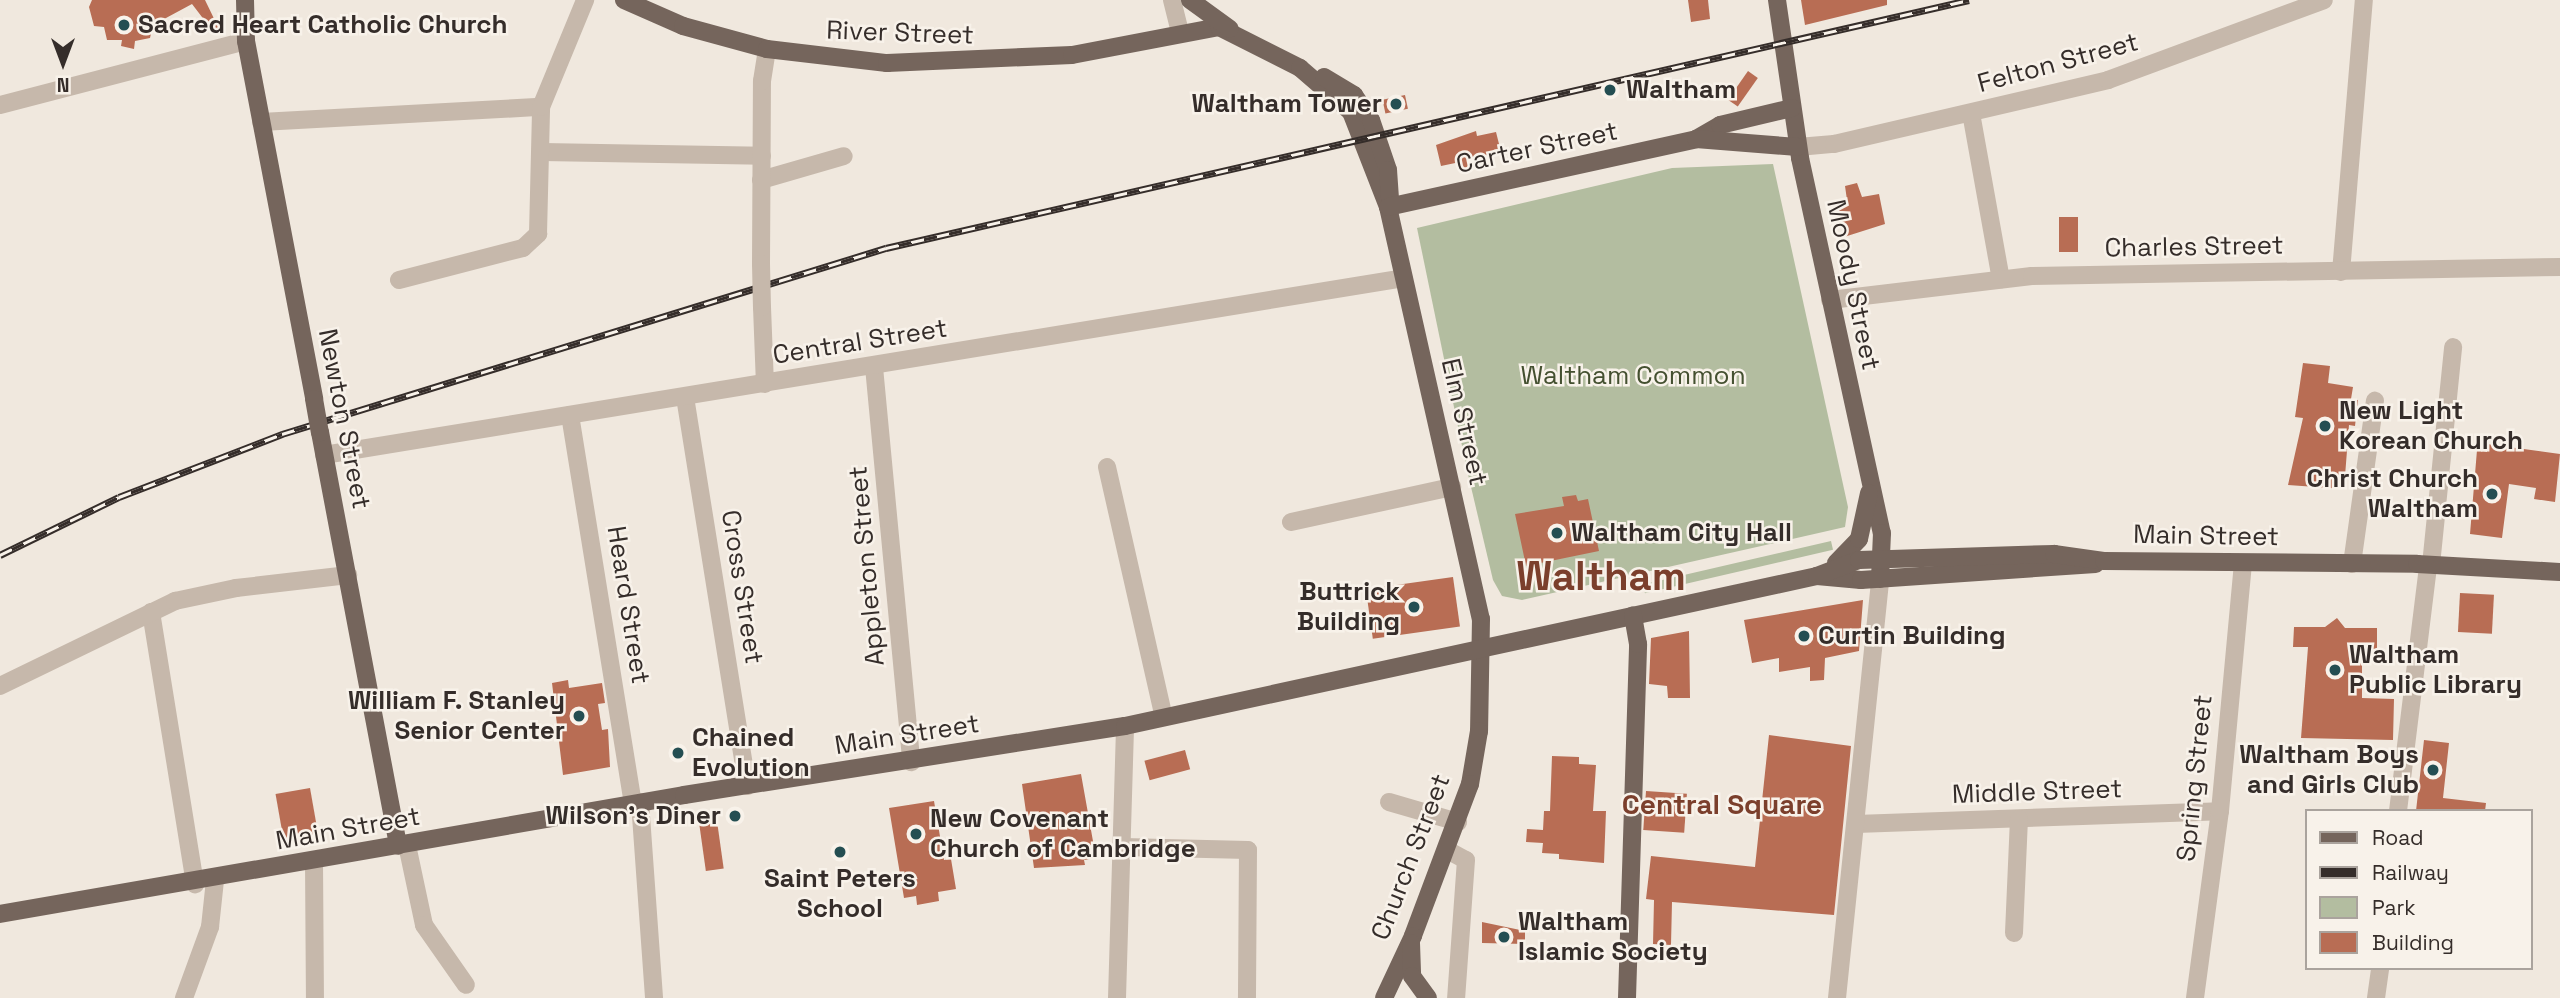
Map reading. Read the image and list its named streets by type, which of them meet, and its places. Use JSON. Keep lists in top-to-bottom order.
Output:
{
  "streets": {
    "main road": [
      "River Street",
      "Carter Street",
      "Moody Street",
      "Newton Street",
      "Elm Street",
      "Main Street",
      "Church Street"
    ],
    "street": [
      "Felton Street",
      "Charles Street",
      "Central Street",
      "Appleton Street",
      "Cross Street",
      "Heard Street",
      "Spring Street",
      "Middle Street"
    ]
  },
  "crossings": [
    ["River Street", "Elm Street"],
    ["Felton Street", "Carter Street"],
    ["Felton Street", "Moody Street"],
    ["Carter Street", "Moody Street"],
    ["Carter Street", "Elm Street"],
    ["Charles Street", "Moody Street"],
    ["Moody Street", "Main Street"],
    ["Central Street", "Newton Street"],
    ["Central Street", "Elm Street"],
    ["Central Street", "Appleton Street"],
    ["Central Street", "Cross Street"],
    ["Central Street", "Heard Street"],
    ["Newton Street", "Main Street"],
    ["Elm Street", "Main Street"],
    ["Elm Street", "Church Street"],
    ["Main Street", "Appleton Street"],
    ["Main Street", "Cross Street"],
    ["Main Street", "Heard Street"],
    ["Main Street", "Spring Street"],
    ["Main Street", "Church Street"],
    ["Spring Street", "Middle Street"]
  ],
  "districts": ["Waltham", "Central Square"],
  "parks": ["Waltham Common"],
  "places": [
    "Sacred Heart Catholic Church",
    "Waltham",
    "Waltham Tower",
    "New Light Korean Church",
    "Christ Church Waltham",
    "Waltham City Hall",
    "Buttrick Building",
    "Curtin Building",
    "Waltham Public Library",
    "William F. Stanley Senior Center",
    "Chained Evolution",
    "Waltham Boys and Girls Club",
    "Wilson's Diner",
    "New Covenant Church of Cambridge",
    "Saint Peters School",
    "Waltham Islamic Society"
  ],
  "legend": [
    "Road",
    "Railway",
    "Park",
    "Building"
  ],
  "north": "bottom"
}
